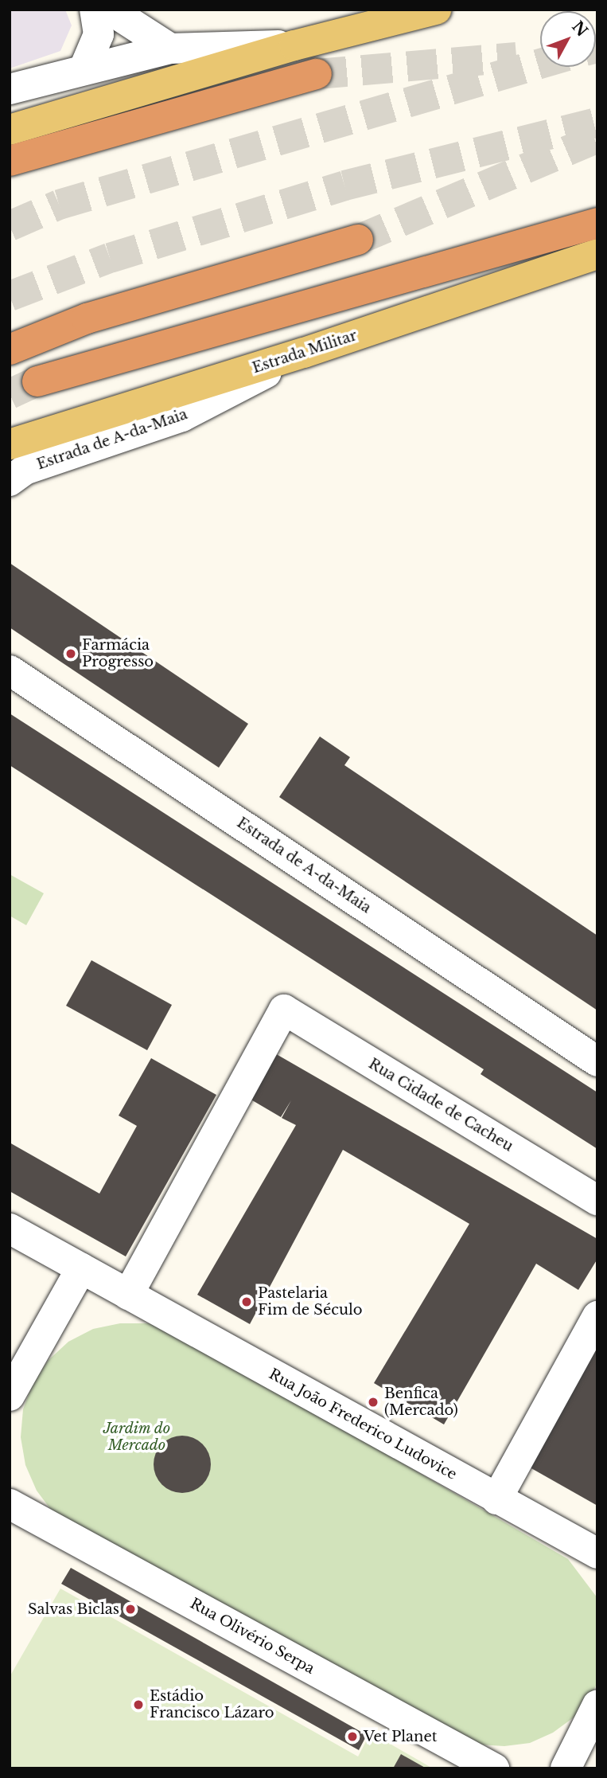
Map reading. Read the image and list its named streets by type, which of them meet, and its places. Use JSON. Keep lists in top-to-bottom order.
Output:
{
  "streets": {
    "main road": ["Estrada Militar"],
    "street": [
      "Estrada de A-da-Maia",
      "Rua Cidade de Cacheu",
      "Rua João Frederico Ludovice",
      "Rua Olivério Serpa"
    ]
  },
  "crossings": [
    ["Estrada Militar", "Estrada de A-da-Maia"],
    ["Rua Cidade de Cacheu", "Rua João Frederico Ludovice"]
  ],
  "parks": ["Jardim do Mercado"],
  "places": [
    "Farmácia Progresso",
    "Pastelaria Fim de Século",
    "Benfica (Mercado)",
    "Salvas Biclas",
    "Estádio Francisco Lázaro",
    "Vet Planet"
  ],
  "north": "top right"
}
